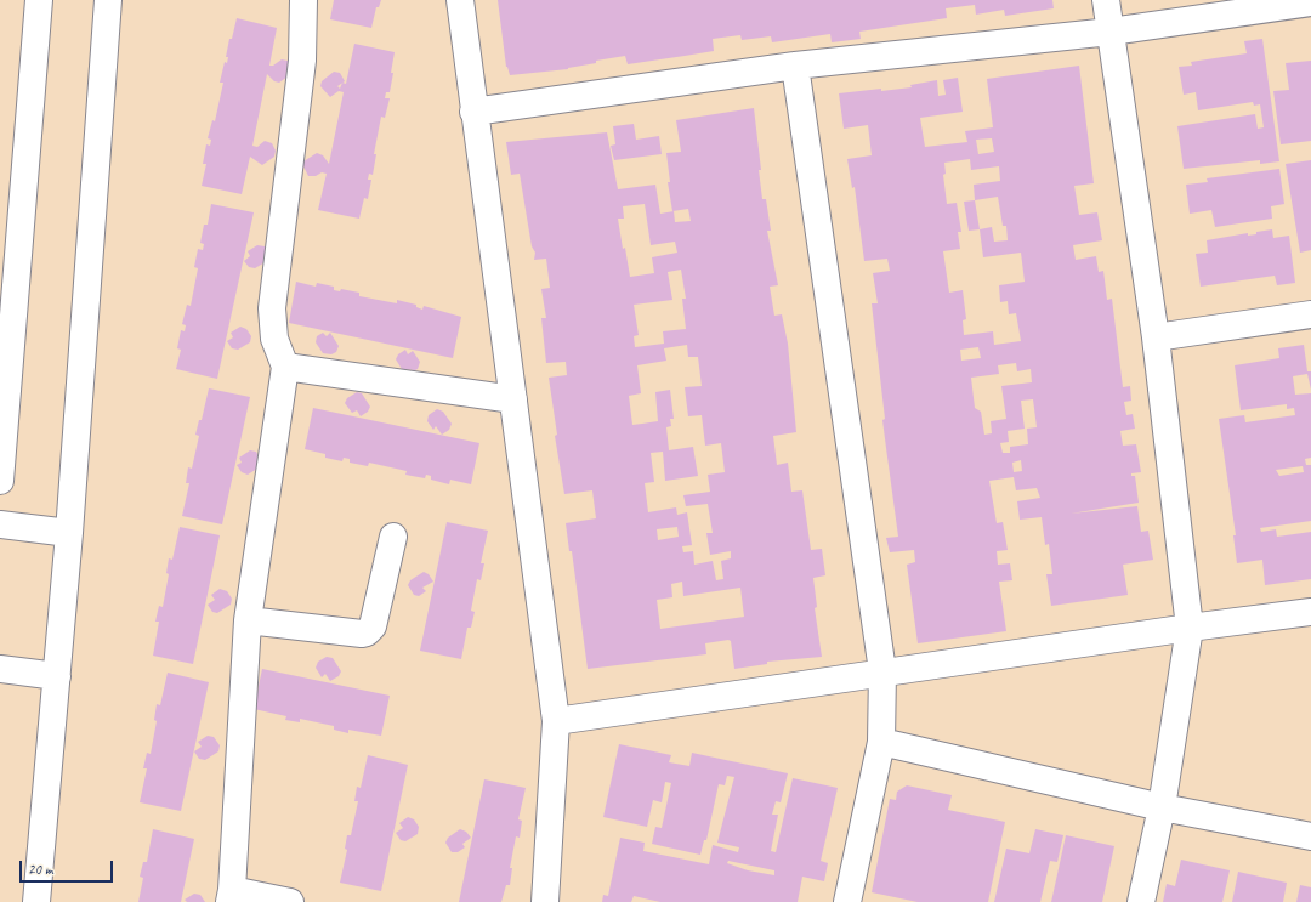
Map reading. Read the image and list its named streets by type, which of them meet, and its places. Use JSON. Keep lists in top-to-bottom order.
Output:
{
  "scale_bar": "20 m"
}
